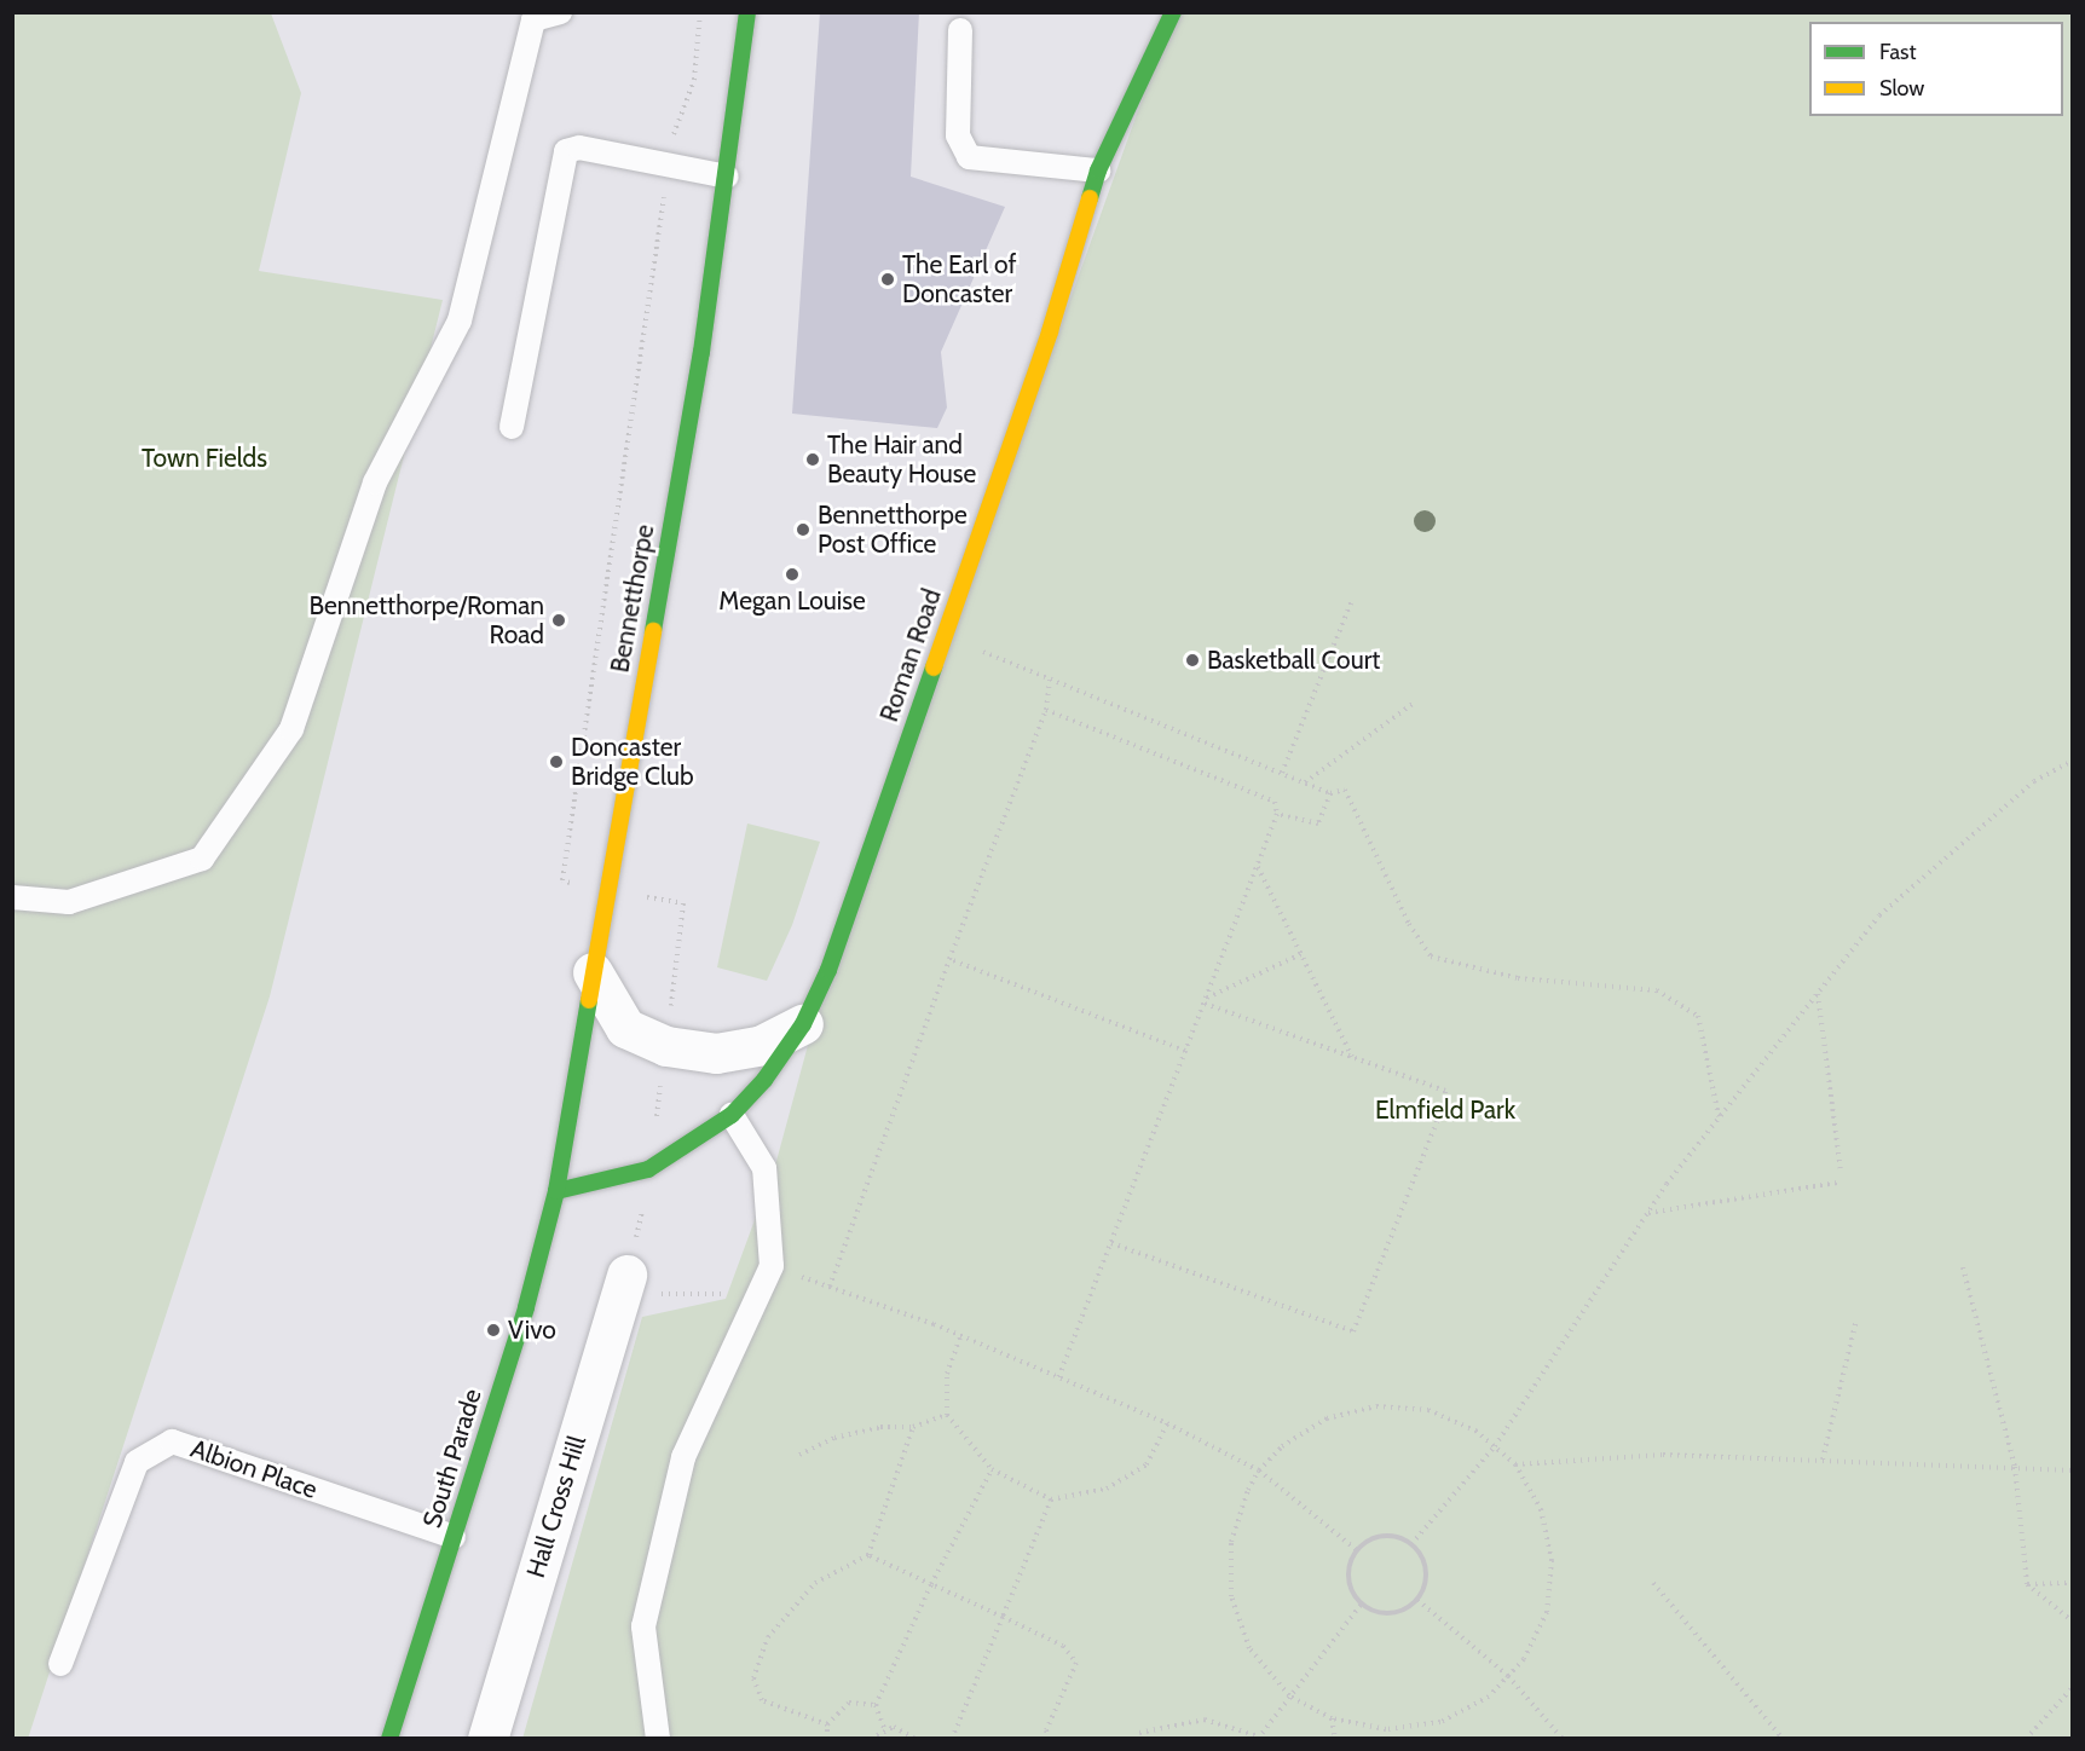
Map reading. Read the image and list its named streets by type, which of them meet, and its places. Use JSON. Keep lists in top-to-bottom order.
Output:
{
  "streets": {
    "street": [
      "Bennetthorpe",
      "Roman Road",
      "South Parade",
      "Hall Cross Hill"
    ],
    "lane": ["Albion Place"]
  },
  "crossings": [
    ["Bennetthorpe", "Roman Road"],
    ["Bennetthorpe", "South Parade"],
    ["Roman Road", "South Parade"],
    ["South Parade", "Albion Place"]
  ],
  "parks": ["Town Fields", "Elmfield Park"],
  "places": [
    "The Earl of Doncaster",
    "The Hair and Beauty House",
    "Bennetthorpe Post Office",
    "Megan Louise",
    "Bennetthorpe/Roman Road",
    "Basketball Court",
    "Doncaster Bridge Club",
    "Vivo"
  ],
  "legend": ["Fast", "Slow"]
}
